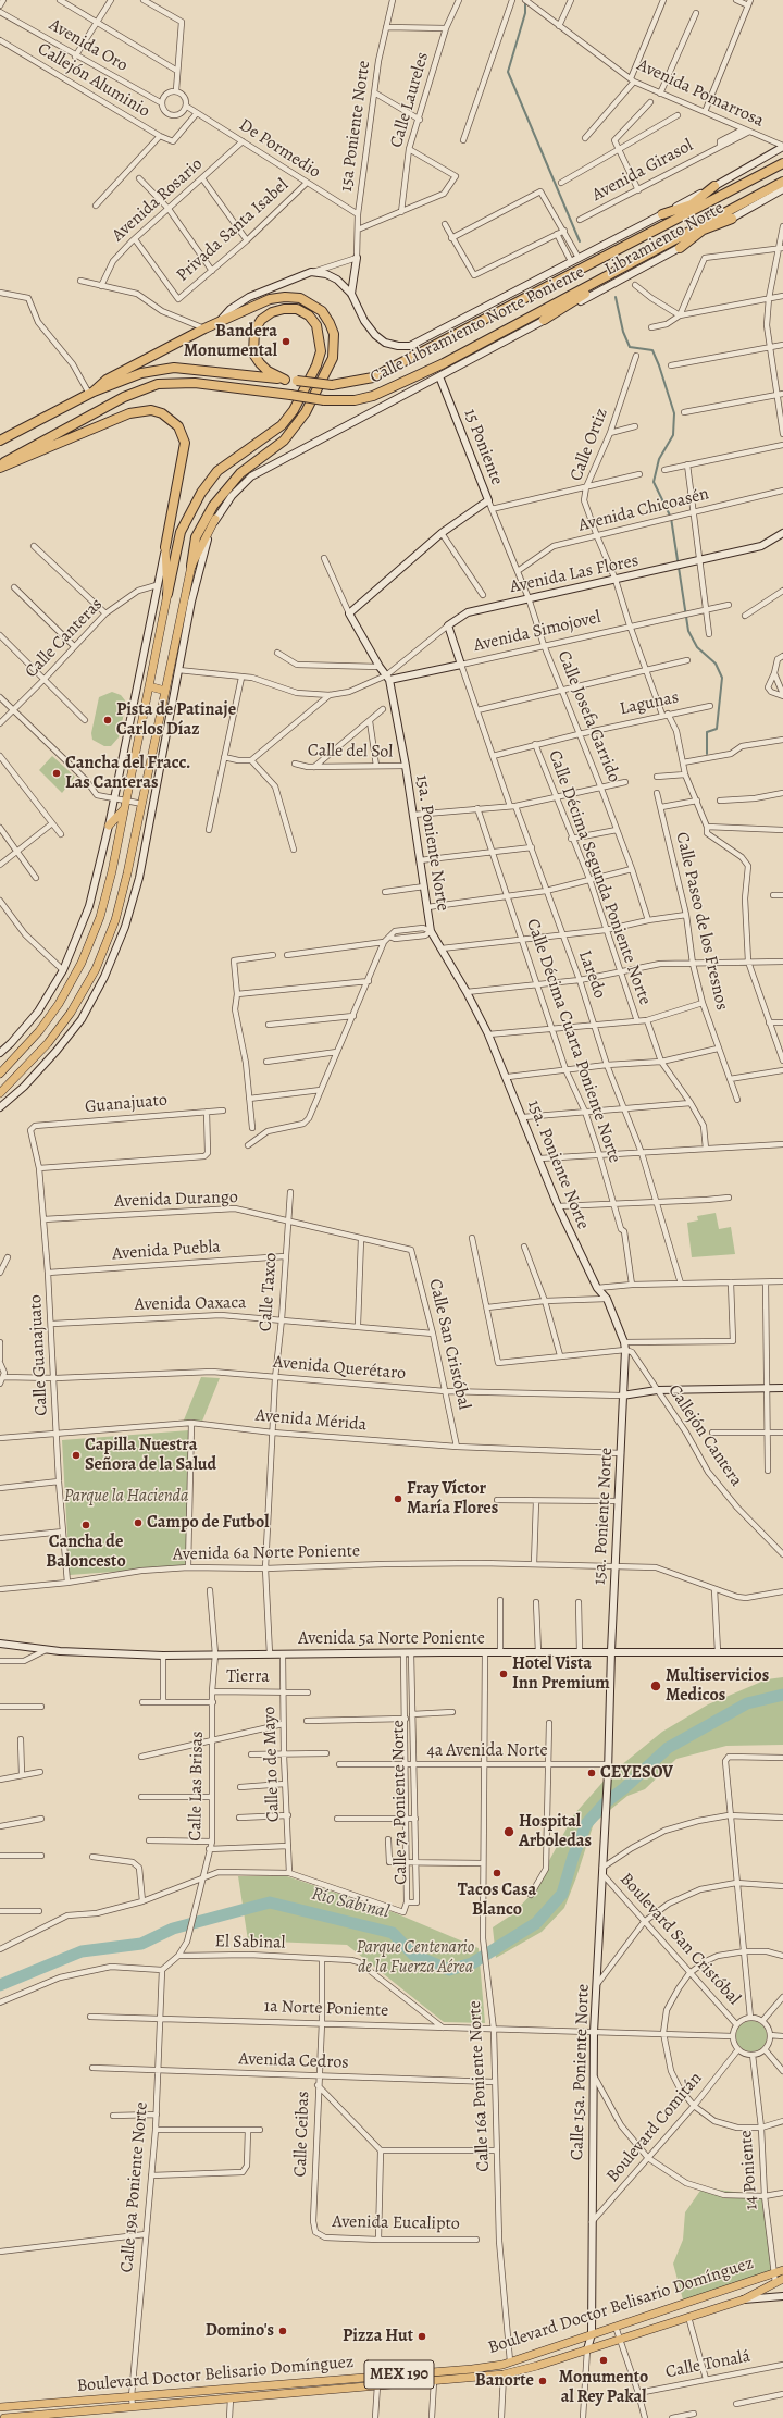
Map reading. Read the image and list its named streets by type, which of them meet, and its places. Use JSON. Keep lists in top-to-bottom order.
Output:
{
  "streets": {
    "highway": ["Calle Libramiento Norte Poniente"],
    "main road": ["Boulevard Doctor Belisario Domínguez", "MEX 190"],
    "street": [
      "Avenida Oro",
      "Callejón Aluminio",
      "Avenida Pomarrosa",
      "Calle Laureles",
      "15a Poniente Norte",
      "De Pormedio",
      "Avenida Girasol",
      "Avenida Rosario",
      "Privada Santa Isabel",
      "Libramiento Norte",
      "Calle Ortiz",
      "15 Poniente",
      "Avenida Chicoasén",
      "Avenida Las Flores",
      "Avenida Simojovel",
      "Calle Canteras",
      "Lagunas",
      "Calle Josefa Garrido",
      "Calle del Sol",
      "15a. Poniente Norte",
      "Calle Décima Segunda Poniente Norte",
      "Calle Paseo de los Fresnos",
      "Laredo",
      "Calle Décima Cuarta Poniente Norte",
      "Guanajuato",
      "Avenida Durango",
      "Avenida Puebla",
      "Calle Taxco",
      "Avenida Oaxaca",
      "Calle San Cristóbal",
      "Calle Guanajuato",
      "Avenida Querétaro",
      "Avenida Mérida",
      "Callejón Cantera",
      "Avenida 6a Norte Poniente",
      "Avenida 5a Norte Poniente",
      "Tierra",
      "4a Avenida Norte",
      "Calle 1o de Mayo",
      "Calle Las Brisas",
      "Calle 7a Poniente Norte",
      "Boulevard San Cristóbal",
      "El Sabinal",
      "1a Norte Poniente",
      "Avenida Cedros",
      "Calle 15a. Poniente Norte",
      "Calle 16a Poniente Norte",
      "Boulevard Comitán",
      "Calle Ceibas",
      "14 Poniente",
      "Calle 19a Poniente Norte",
      "Avenida Eucalipto",
      "Calle Tonalá"
    ]
  },
  "crossings": [
    ["Avenida Oro", "De Pormedio"],
    ["Callejón Aluminio", "De Pormedio"],
    ["Avenida Pomarrosa", "Avenida Girasol"],
    ["15a Poniente Norte", "De Pormedio"],
    ["De Pormedio", "Avenida Rosario"],
    ["De Pormedio", "Privada Santa Isabel"],
    ["Avenida Rosario", "Privada Santa Isabel"],
    ["Libramiento Norte", "Calle Libramiento Norte Poniente"],
    ["Libramiento Norte", "15 Poniente"],
    ["Calle Ortiz", "Avenida Chicoasén"],
    ["Calle Ortiz", "Avenida Las Flores"],
    ["Calle Ortiz", "Avenida Simojovel"],
    ["Calle Ortiz", "Lagunas"],
    ["15 Poniente", "Calle Josefa Garrido"],
    ["Avenida Chicoasén", "Calle Josefa Garrido"],
    ["Avenida Las Flores", "Avenida Simojovel"],
    ["Avenida Las Flores", "Calle Josefa Garrido"],
    ["Avenida Las Flores", "15a. Poniente Norte"],
    ["Avenida Simojovel", "Calle Josefa Garrido"],
    ["Avenida Simojovel", "15a. Poniente Norte"],
    ["Avenida Simojovel", "Laredo"],
    ["Lagunas", "Calle Josefa Garrido"],
    ["Lagunas", "Calle Décima Segunda Poniente Norte"],
    ["Lagunas", "Laredo"],
    ["Calle del Sol", "15a. Poniente Norte"],
    ["15a. Poniente Norte", "Avenida Querétaro"],
    ["15a. Poniente Norte", "Avenida Mérida"],
    ["15a. Poniente Norte", "Callejón Cantera"],
    ["15a. Poniente Norte", "Avenida 6a Norte Poniente"],
    ["15a. Poniente Norte", "Avenida 5a Norte Poniente"],
    ["15a. Poniente Norte", "4a Avenida Norte"],
    ["15a. Poniente Norte", "Calle 15a. Poniente Norte"],
    ["Guanajuato", "Calle Guanajuato"],
    ["Avenida Durango", "Calle Taxco"],
    ["Avenida Durango", "Calle San Cristóbal"],
    ["Avenida Durango", "Calle Guanajuato"],
    ["Avenida Puebla", "Calle Taxco"],
    ["Avenida Puebla", "Calle Guanajuato"],
    ["Calle Taxco", "Avenida Oaxaca"],
    ["Calle Taxco", "Avenida Querétaro"],
    ["Calle Taxco", "Avenida Mérida"],
    ["Calle Taxco", "Avenida 6a Norte Poniente"],
    ["Calle Taxco", "Avenida 5a Norte Poniente"],
    ["Avenida Oaxaca", "Calle San Cristóbal"],
    ["Avenida Oaxaca", "Calle Guanajuato"],
    ["Calle San Cristóbal", "Avenida Querétaro"],
    ["Calle San Cristóbal", "Avenida Mérida"],
    ["Calle Guanajuato", "Avenida Querétaro"],
    ["Calle Guanajuato", "Avenida Mérida"],
    ["Calle Guanajuato", "Avenida 6a Norte Poniente"],
    ["Avenida 5a Norte Poniente", "Calle 1o de Mayo"],
    ["Avenida 5a Norte Poniente", "Calle Las Brisas"],
    ["Avenida 5a Norte Poniente", "Calle 7a Poniente Norte"],
    ["Avenida 5a Norte Poniente", "Calle 16a Poniente Norte"],
    ["Tierra", "Calle 1o de Mayo"],
    ["Tierra", "Calle Las Brisas"],
    ["4a Avenida Norte", "Calle 7a Poniente Norte"],
    ["4a Avenida Norte", "Calle 16a Poniente Norte"],
    ["Calle Las Brisas", "El Sabinal"],
    ["Boulevard San Cristóbal", "1a Norte Poniente"],
    ["Boulevard San Cristóbal", "Calle 15a. Poniente Norte"],
    ["Boulevard San Cristóbal", "Boulevard Comitán"],
    ["Boulevard San Cristóbal", "14 Poniente"],
    ["El Sabinal", "1a Norte Poniente"],
    ["El Sabinal", "Calle Ceibas"],
    ["1a Norte Poniente", "Calle 15a. Poniente Norte"],
    ["1a Norte Poniente", "Calle 16a Poniente Norte"],
    ["1a Norte Poniente", "Boulevard Comitán"],
    ["1a Norte Poniente", "Calle Ceibas"],
    ["1a Norte Poniente", "14 Poniente"],
    ["1a Norte Poniente", "Calle 19a Poniente Norte"],
    ["Avenida Cedros", "Calle 16a Poniente Norte"],
    ["Avenida Cedros", "Calle Ceibas"],
    ["Avenida Cedros", "Calle 19a Poniente Norte"],
    ["Calle 15a. Poniente Norte", "Boulevard Comitán"],
    ["Calle 15a. Poniente Norte", "Boulevard Doctor Belisario Domínguez"],
    ["Calle 16a Poniente Norte", "Boulevard Doctor Belisario Domínguez"],
    ["Boulevard Comitán", "14 Poniente"],
    ["Calle Ceibas", "Avenida Eucalipto"],
    ["14 Poniente", "Boulevard Doctor Belisario Domínguez"],
    ["Calle 19a Poniente Norte", "Boulevard Doctor Belisario Domínguez"]
  ],
  "water": ["Río Sabinal"],
  "parks": ["Parque la Hacienda", "Parque Centenario de la Fuerza Aérea"],
  "places": [
    "Bandera Monumental",
    "Pista de Patinaje Carlos Díaz",
    "Cancha del Fracc. Las Canteras",
    "Capilla Nuestra Señora de la Salud",
    "Fray Víctor María Flores",
    "Campo de Futbol",
    "Cancha de Baloncesto",
    "Hotel Vista Inn Premium",
    "Multiservicios Medicos",
    "CEYESOV",
    "Hospital Arboledas",
    "Tacos Casa Blanco",
    "Domino's",
    "Pizza Hut",
    "Monumento al Rey Pakal",
    "Banorte"
  ]
}
